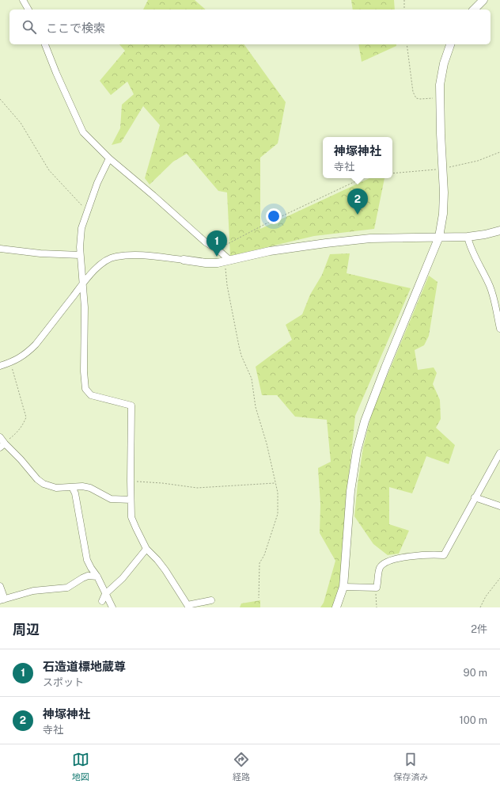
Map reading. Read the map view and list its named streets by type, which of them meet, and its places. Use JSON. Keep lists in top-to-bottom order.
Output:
{
  "page": {
    "search": "ここで検索",
    "popup": ["神塚神社", "寺社"],
    "pins": ["2", "1"],
    "heading": ["周辺", "2件"],
    "list": [
      {
        "mark": "1",
        "name": "石造道標地蔵尊",
        "note": "スポット",
        "value": "90 m"
      },
      {
        "mark": "2",
        "name": "神塚神社",
        "note": "寺社",
        "value": "100 m"
      }
    ],
    "nav": ["地図", "経路", "保存済み"]
  }
}
